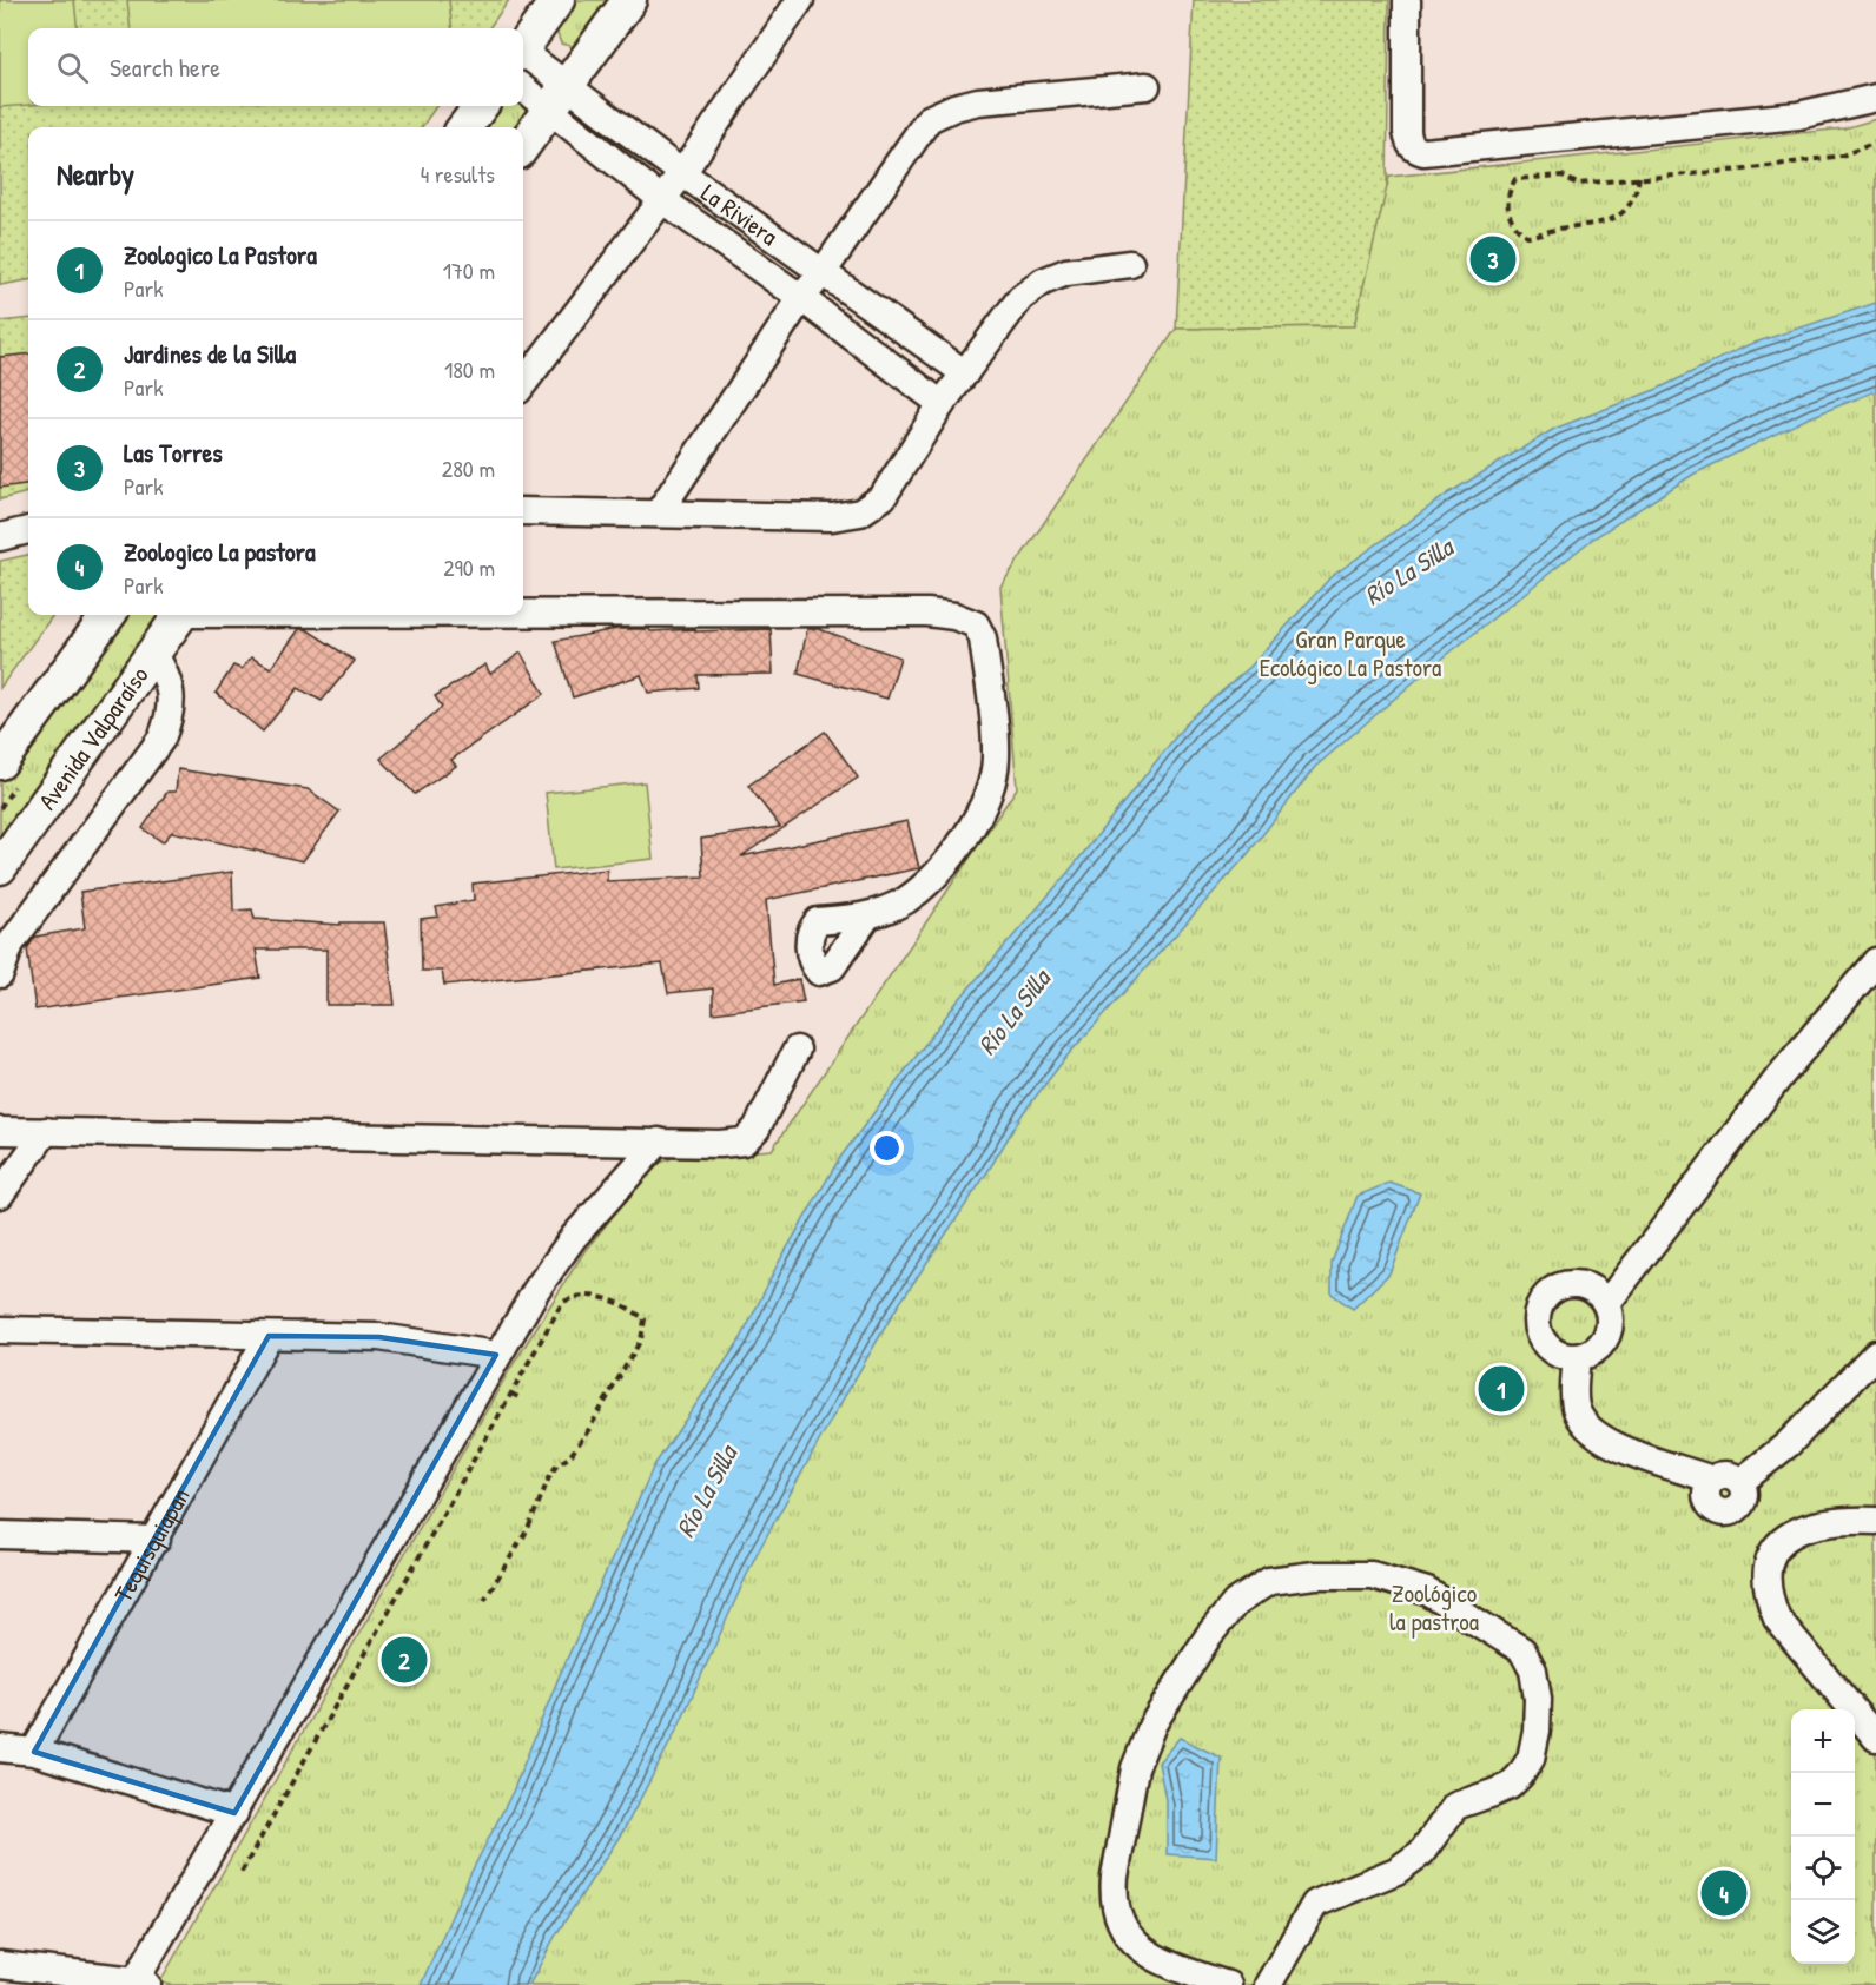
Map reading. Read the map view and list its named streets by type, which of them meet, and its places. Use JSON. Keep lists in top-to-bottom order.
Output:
{
  "streets": {
    "main road": ["Avenida Valparaíso"],
    "street": ["La Riviera", "Tequisquiapan"]
  },
  "water": ["Río La Silla"],
  "parks": ["Gran Parque Ecológico La Pastora", "Zoológico la pastroa"],
  "page": {
    "search": "Search here",
    "heading": ["Nearby", "4 results"],
    "list": [
      {
        "mark": "1",
        "name": "Zoologico La Pastora",
        "note": "Park",
        "value": "170 m"
      },
      {
        "mark": "2",
        "name": "Jardines de la Silla",
        "note": "Park",
        "value": "180 m"
      },
      {
        "mark": "3",
        "name": "Las Torres",
        "note": "Park",
        "value": "280 m"
      },
      {
        "mark": "4",
        "name": "Zoologico La pastora",
        "note": "Park",
        "value": "290 m"
      }
    ],
    "pins": [
      "3",
      "1",
      "2",
      "4"
    ],
    "map_buttons": ["+", "−"]
  }
}
